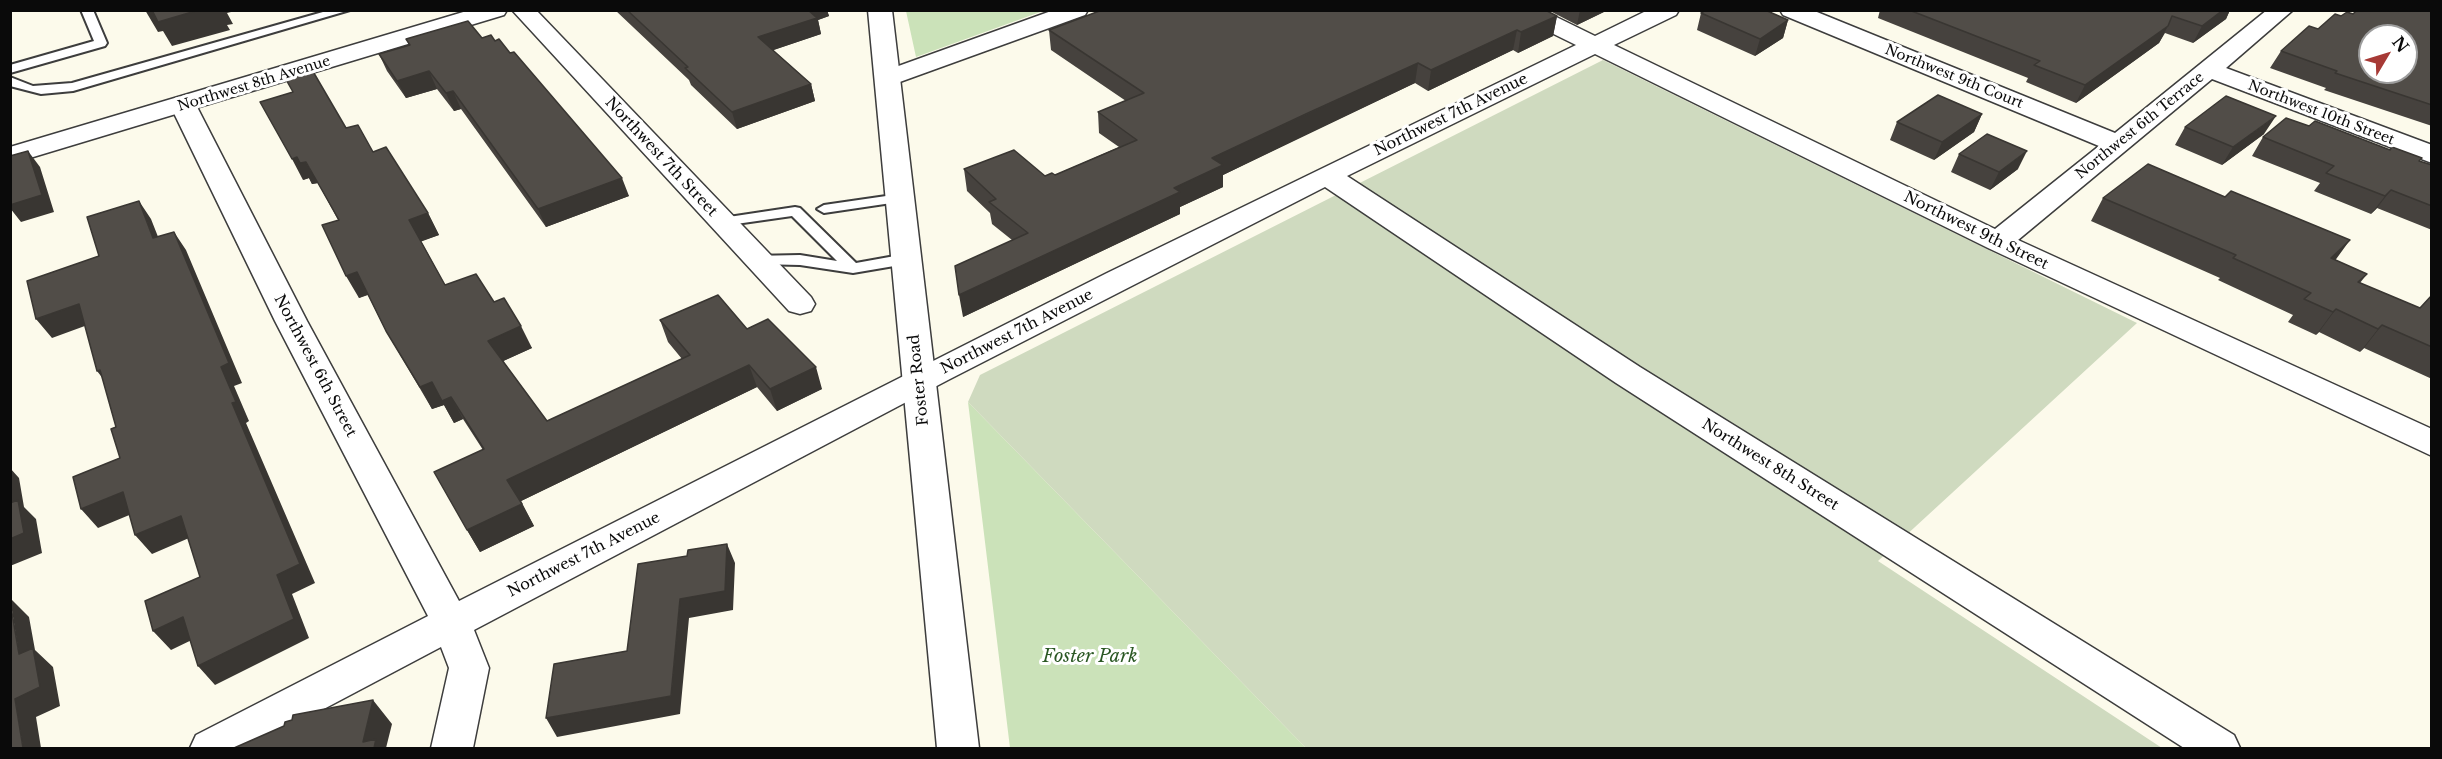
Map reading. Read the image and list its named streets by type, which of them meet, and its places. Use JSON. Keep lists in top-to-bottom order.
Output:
{
  "streets": {
    "street": [
      "Northwest 9th Court",
      "Northwest 8th Avenue",
      "Northwest 10th Street",
      "Northwest 7th Avenue",
      "Northwest 6th Terrace",
      "Northwest 7th Street",
      "Northwest 9th Street",
      "Northwest 6th Street",
      "Foster Road",
      "Northwest 8th Street"
    ]
  },
  "crossings": [
    ["Northwest 9th Court", "Northwest 6th Terrace"],
    ["Northwest 8th Avenue", "Northwest 6th Street"],
    ["Northwest 10th Street", "Northwest 6th Terrace"],
    ["Northwest 7th Avenue", "Northwest 9th Street"],
    ["Northwest 7th Avenue", "Northwest 6th Street"],
    ["Northwest 7th Avenue", "Foster Road"],
    ["Northwest 7th Avenue", "Northwest 8th Street"],
    ["Northwest 6th Terrace", "Northwest 9th Street"]
  ],
  "parks": ["Foster Park"],
  "north": "top right"
}
